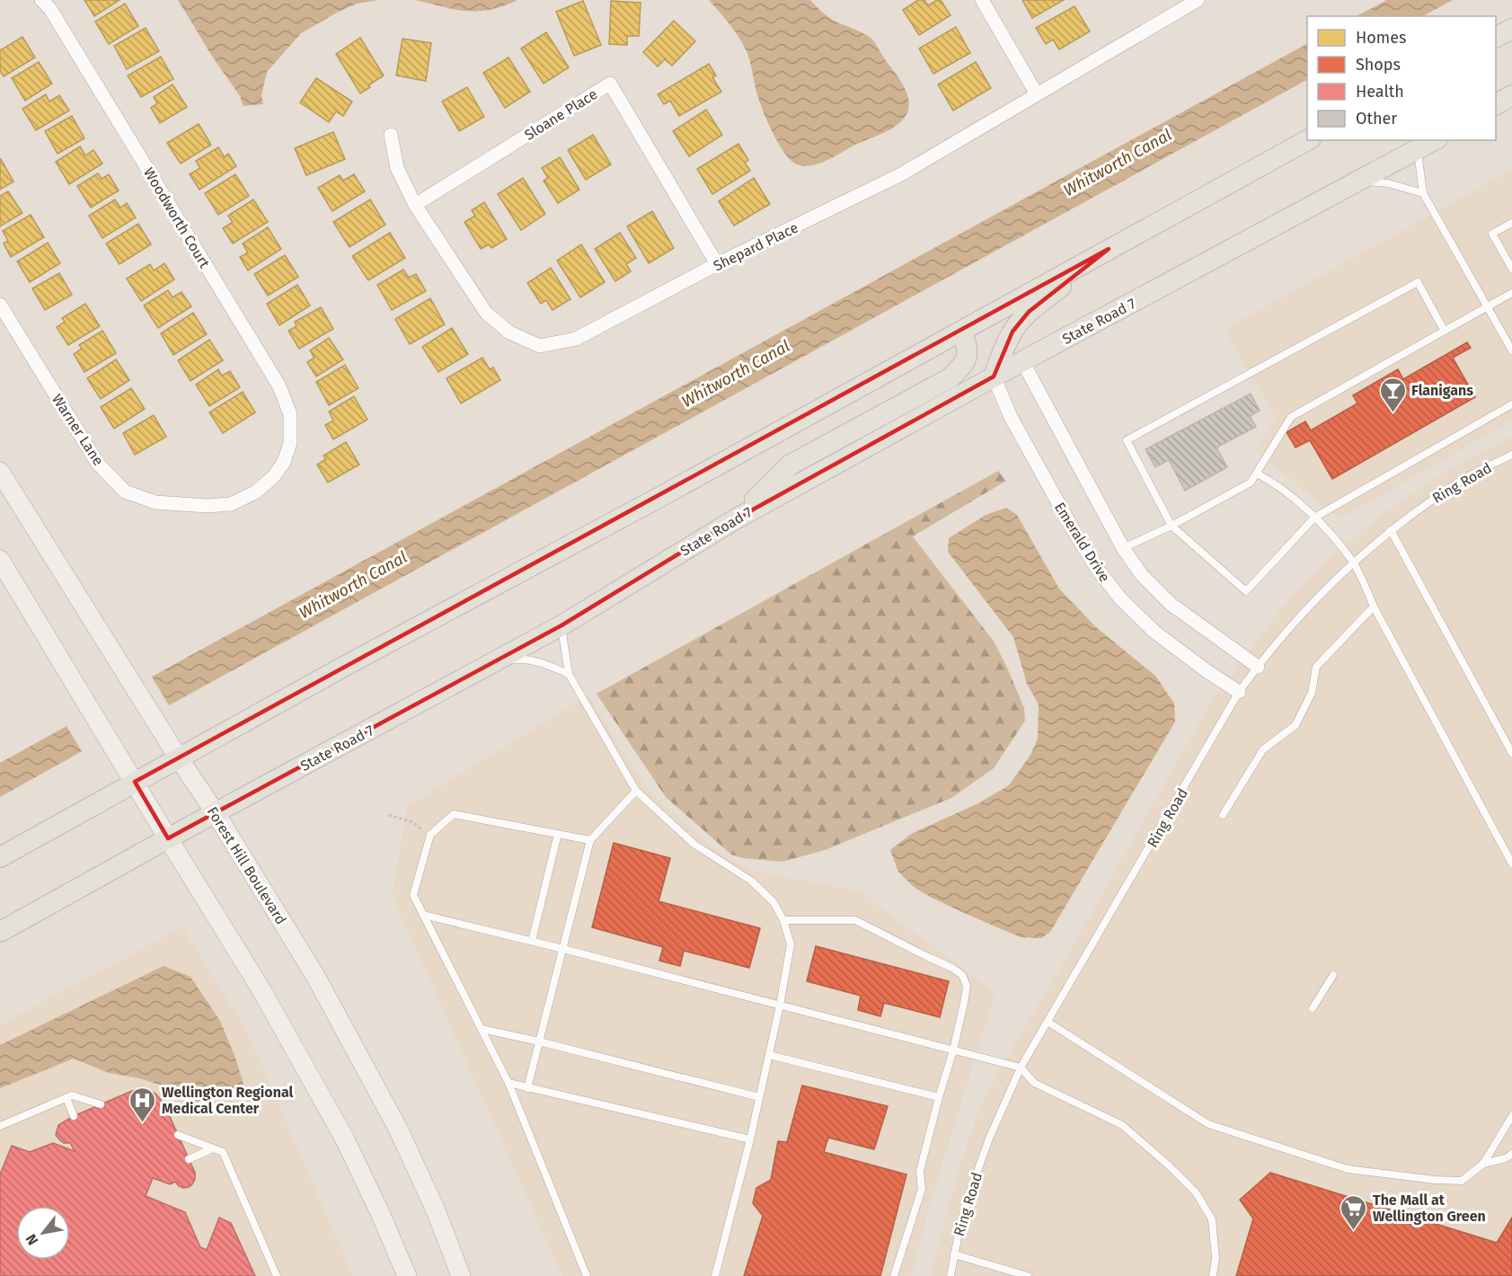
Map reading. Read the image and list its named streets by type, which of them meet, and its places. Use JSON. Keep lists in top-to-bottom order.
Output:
{
  "streets": {
    "main road": ["State Road 7", "Forest Hill Boulevard"],
    "street": [
      "Sloane Place",
      "Woodworth Court",
      "Shepard Place",
      "Warner Lane",
      "Emerald Drive"
    ],
    "lane": ["Ring Road"]
  },
  "crossings": [
    ["Sloane Place", "Shepard Place"],
    ["Woodworth Court", "Warner Lane"],
    ["State Road 7", "Emerald Drive"],
    ["State Road 7", "Forest Hill Boulevard"],
    ["Ring Road", "Emerald Drive"]
  ],
  "water": ["Whitworth Canal"],
  "places": {
    "bar": ["Flanigans"],
    "hospital": ["Wellington Regional Medical Center"],
    "supermarket": ["The Mall at Wellington Green"]
  },
  "legend": [
    "Homes",
    "Shops",
    "Health",
    "Other"
  ],
  "north": "bottom left"
}
